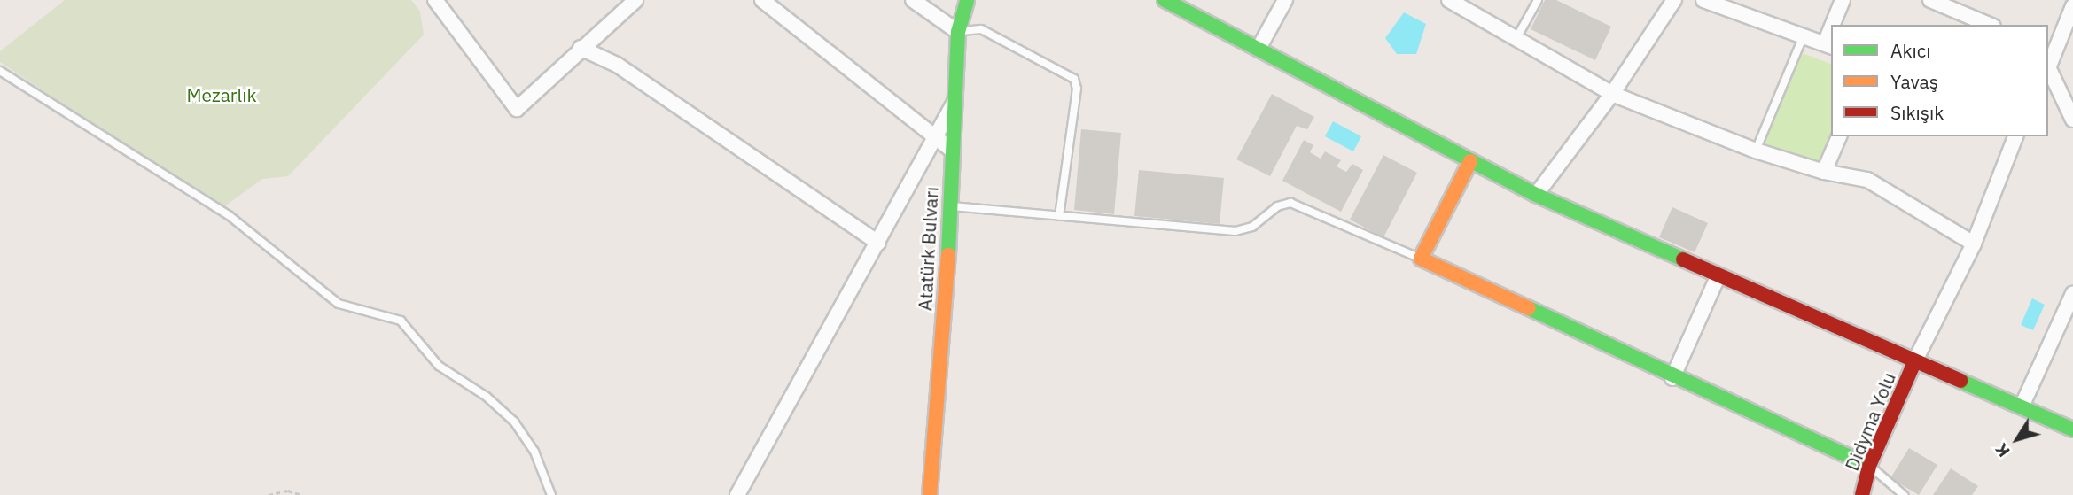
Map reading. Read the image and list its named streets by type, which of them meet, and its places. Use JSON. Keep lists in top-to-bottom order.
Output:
{
  "streets": {
    "street": ["Atatürk Bulvarı", "Didyma Yolu"]
  },
  "parks": ["Mezarlık"],
  "legend": ["Akıcı", "Yavaş", "Sıkışık"],
  "north": "bottom left"
}
